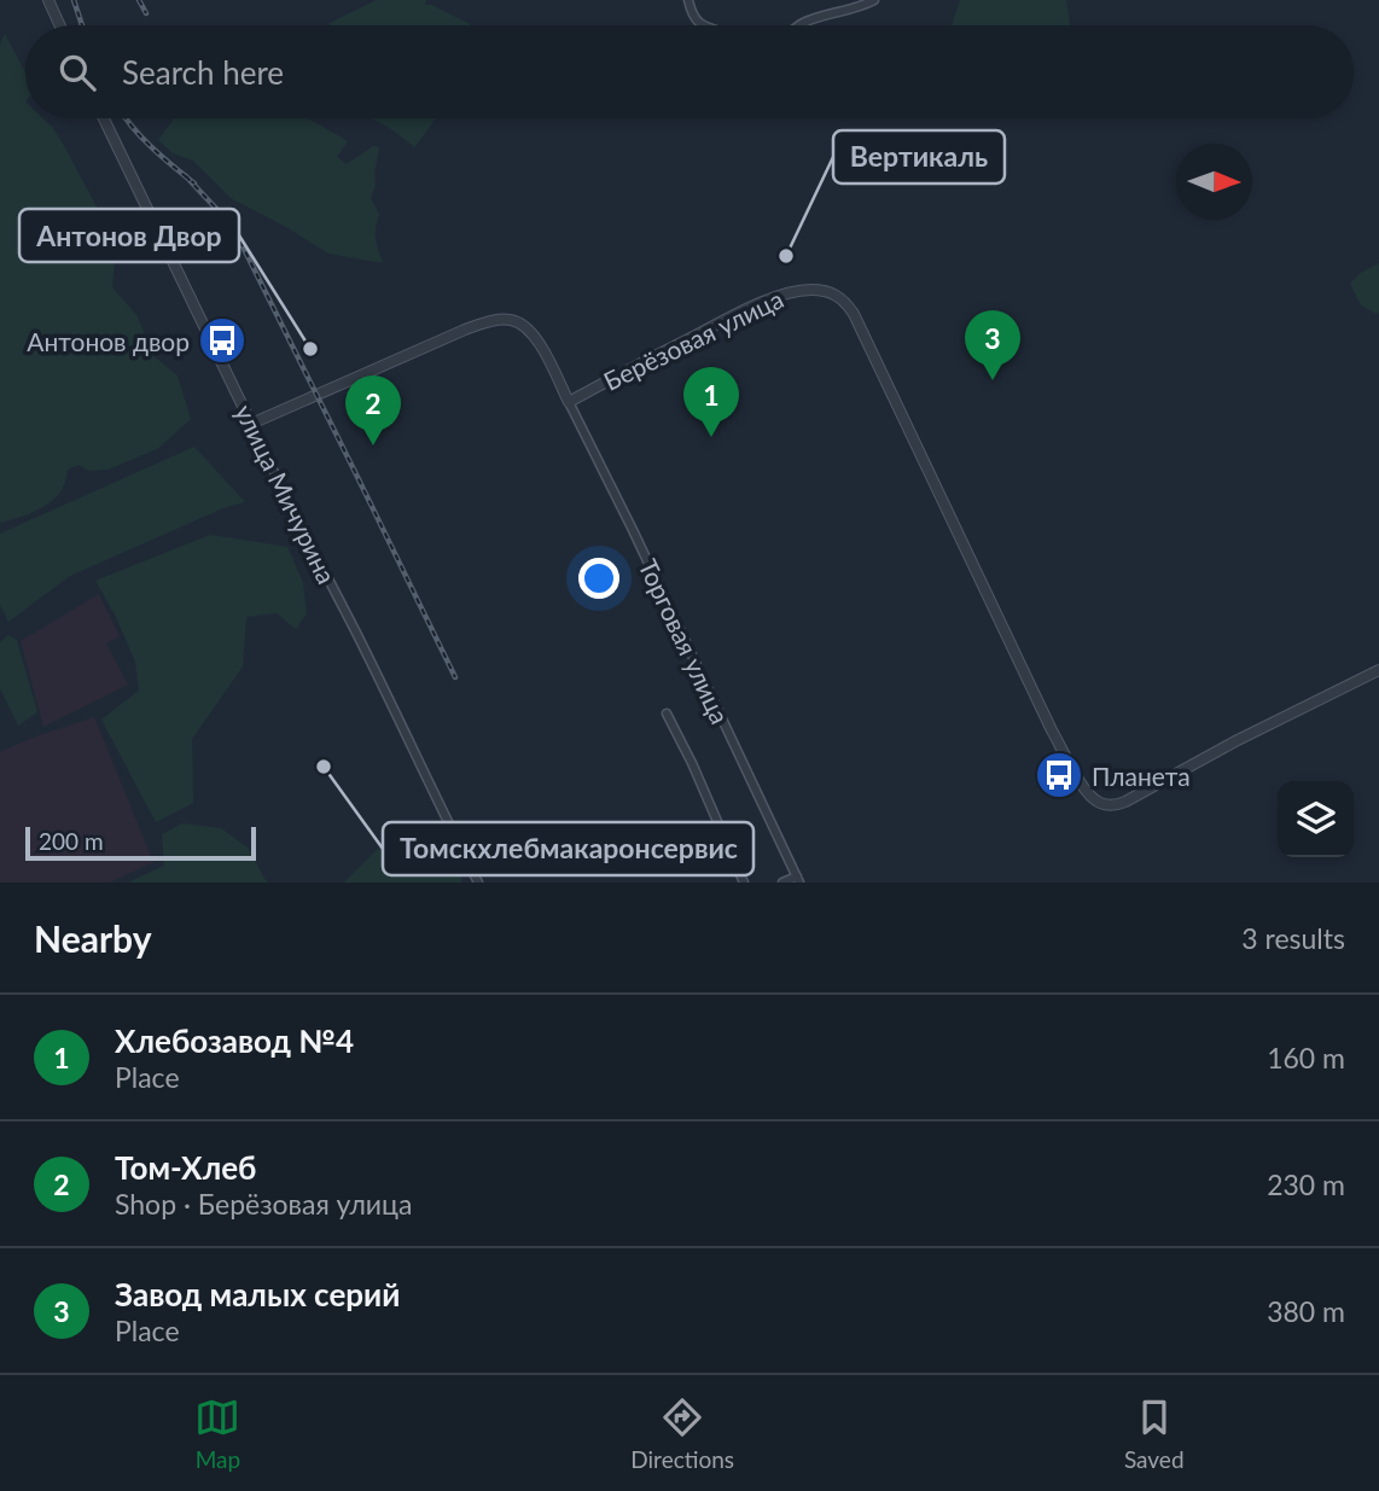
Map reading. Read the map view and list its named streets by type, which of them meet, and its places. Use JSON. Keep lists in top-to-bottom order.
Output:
{
  "streets": {
    "street": ["Берёзовая улица", "улица Мичурина", "Торговая улица"]
  },
  "crossings": [
    ["Берёзовая улица", "Торговая улица"]
  ],
  "places": {
    "other": ["Вертикаль", "Антонов Двор", "Томскхлебмакаронсервис"],
    "bus stop": ["Антонов двор", "Планета"]
  },
  "scale_bar": "200 m",
  "north": "right",
  "page": {
    "search": "Search here",
    "pins": ["3", "1", "2"],
    "scale": "200 m",
    "heading": ["Nearby", "3 results"],
    "list": [
      {
        "mark": "1",
        "name": "Хлебозавод №4",
        "note": "Place",
        "value": "160 m"
      },
      {
        "mark": "2",
        "name": "Том-Хлеб",
        "note": "Shop · Берёзовая улица",
        "value": "230 m"
      },
      {
        "mark": "3",
        "name": "Завод малых серий",
        "note": "Place",
        "value": "380 m"
      }
    ],
    "nav": ["Map", "Directions", "Saved"]
  }
}
